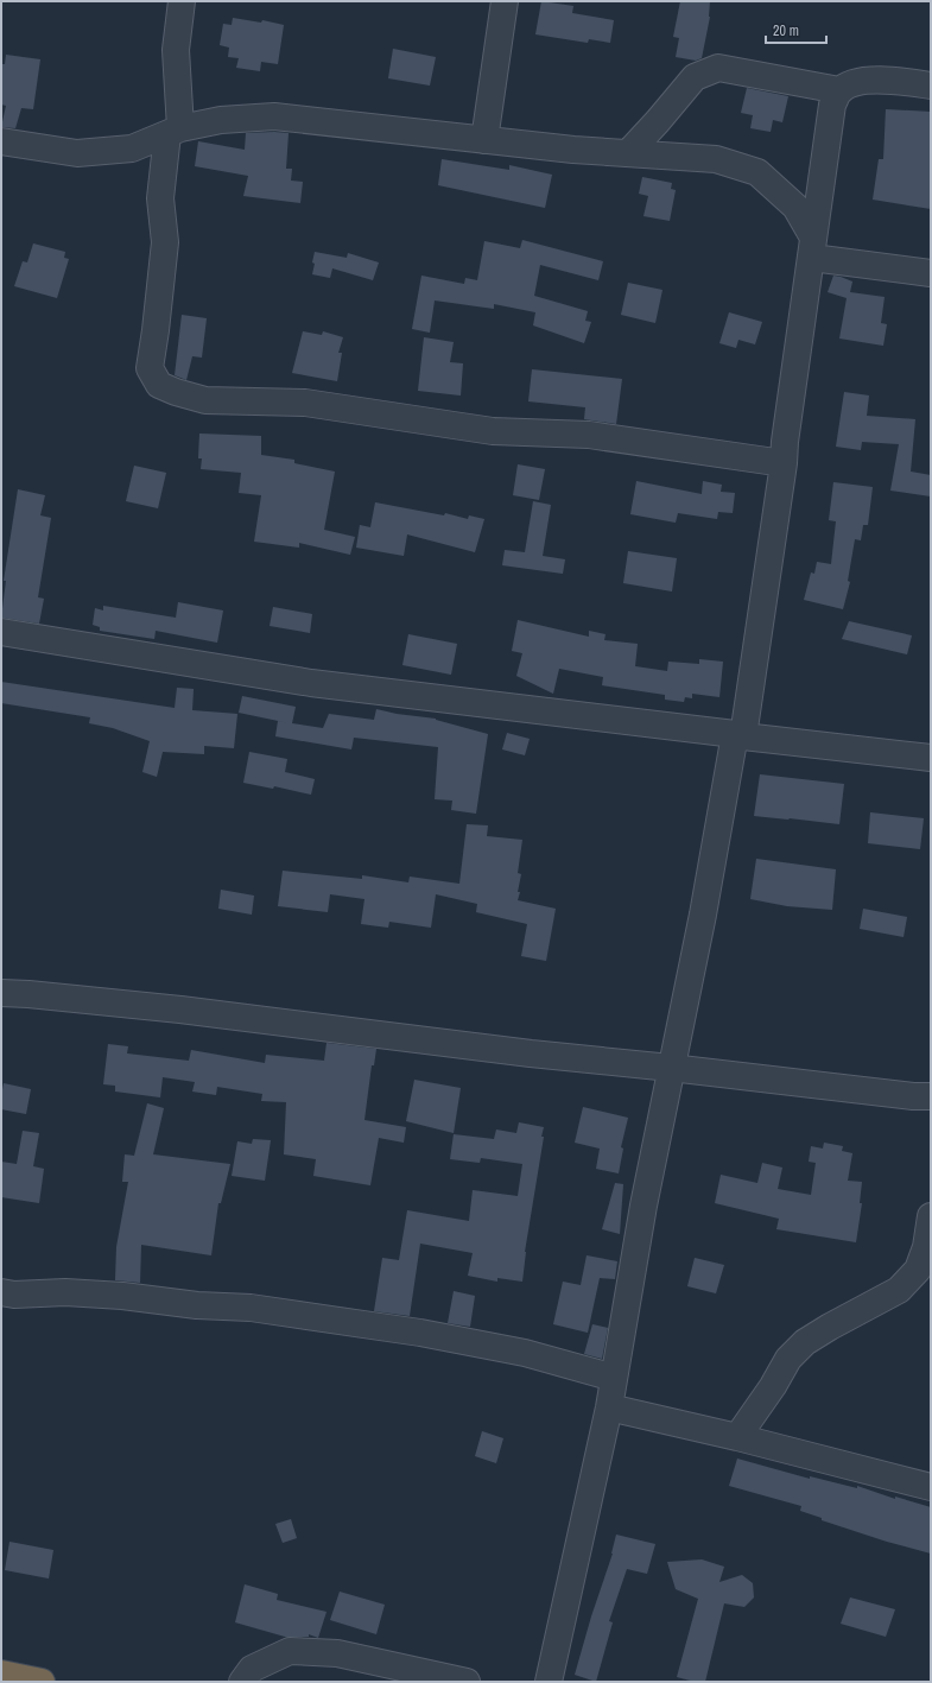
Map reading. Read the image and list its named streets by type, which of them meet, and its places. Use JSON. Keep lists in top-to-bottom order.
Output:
{
  "scale_bar": "20 m"
}
